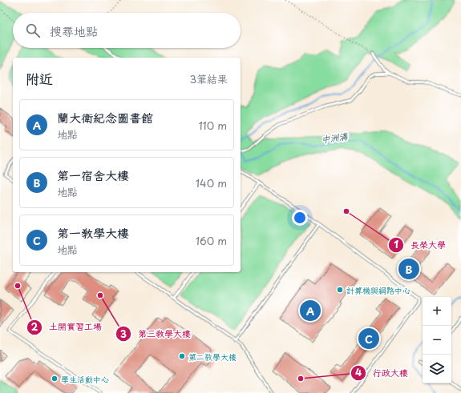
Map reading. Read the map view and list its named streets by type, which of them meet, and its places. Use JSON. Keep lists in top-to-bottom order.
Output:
{
  "water": ["中洲溝"],
  "places": [
    "長榮大學",
    "土開實習工場",
    "計算機與網路中心",
    "第三教學大樓",
    "第二教學大樓",
    "學生活動中心",
    "行政大樓"
  ],
  "page": {
    "search": "搜尋地點",
    "heading": ["附近", "3筆結果"],
    "list": [
      {
        "mark": "A",
        "name": "蘭大衛紀念圖書館",
        "note": "地點",
        "value": "110 m"
      },
      {
        "mark": "B",
        "name": "第一宿舍大樓",
        "note": "地點",
        "value": "140 m"
      },
      {
        "mark": "C",
        "name": "第一教學大樓",
        "note": "地點",
        "value": "160 m"
      }
    ],
    "pins": ["B", "A", "C"],
    "map_buttons": ["+", "−"]
  }
}
